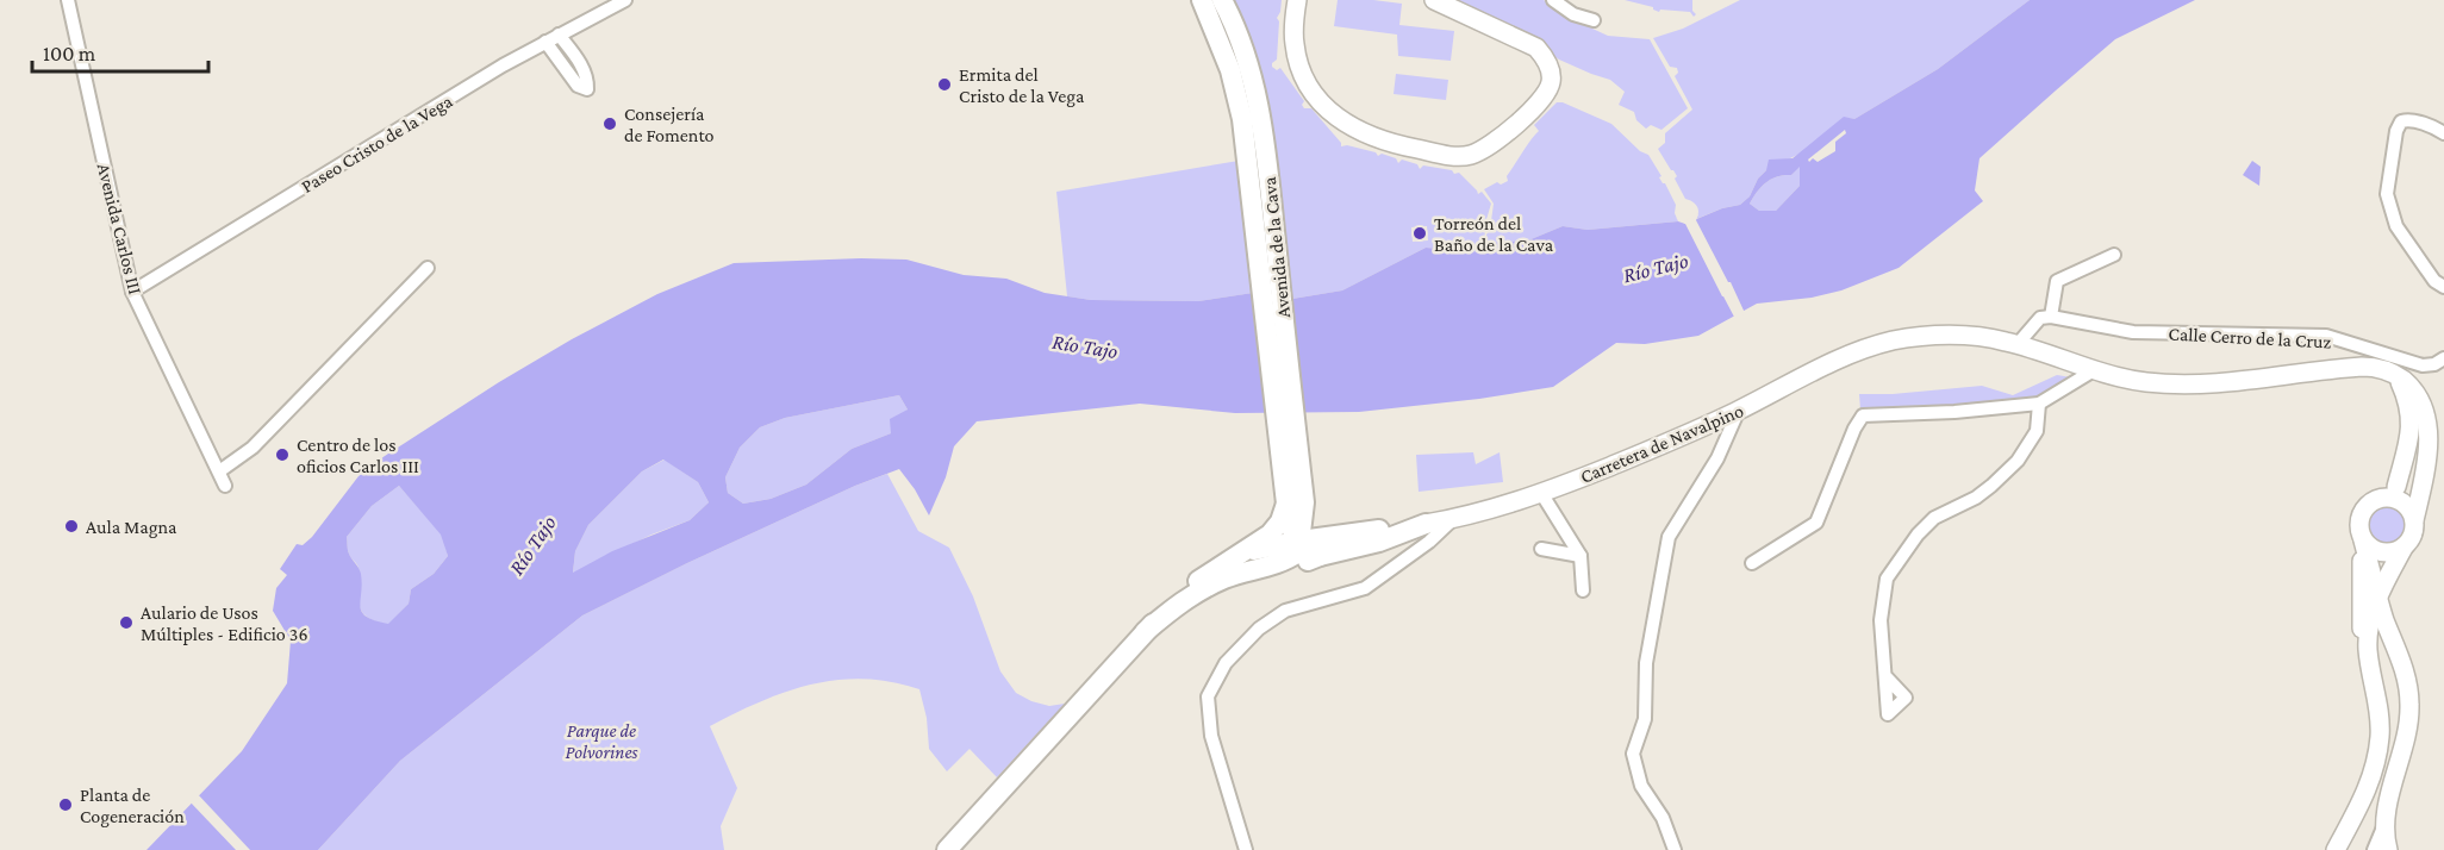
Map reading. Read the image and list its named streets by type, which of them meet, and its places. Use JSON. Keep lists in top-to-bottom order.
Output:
{
  "streets": {
    "main road": ["Avenida de la Cava", "Carretera de Navalpino"],
    "street": ["Paseo Cristo de la Vega", "Avenida Carlos III", "Calle Cerro de la Cruz"]
  },
  "crossings": [
    ["Paseo Cristo de la Vega", "Avenida Carlos III"]
  ],
  "water": ["Río Tajo"],
  "parks": ["Parque de Polvorines"],
  "places": [
    "Ermita del Cristo de la Vega",
    "Consejería de Fomento",
    "Torreón del Baño de la Cava",
    "Centro de los oficios Carlos III",
    "Aula Magna",
    "Aulario de Usos Múltiples - Edificio 36",
    "Planta de Cogeneración"
  ],
  "scale_bar": "100 m"
}
